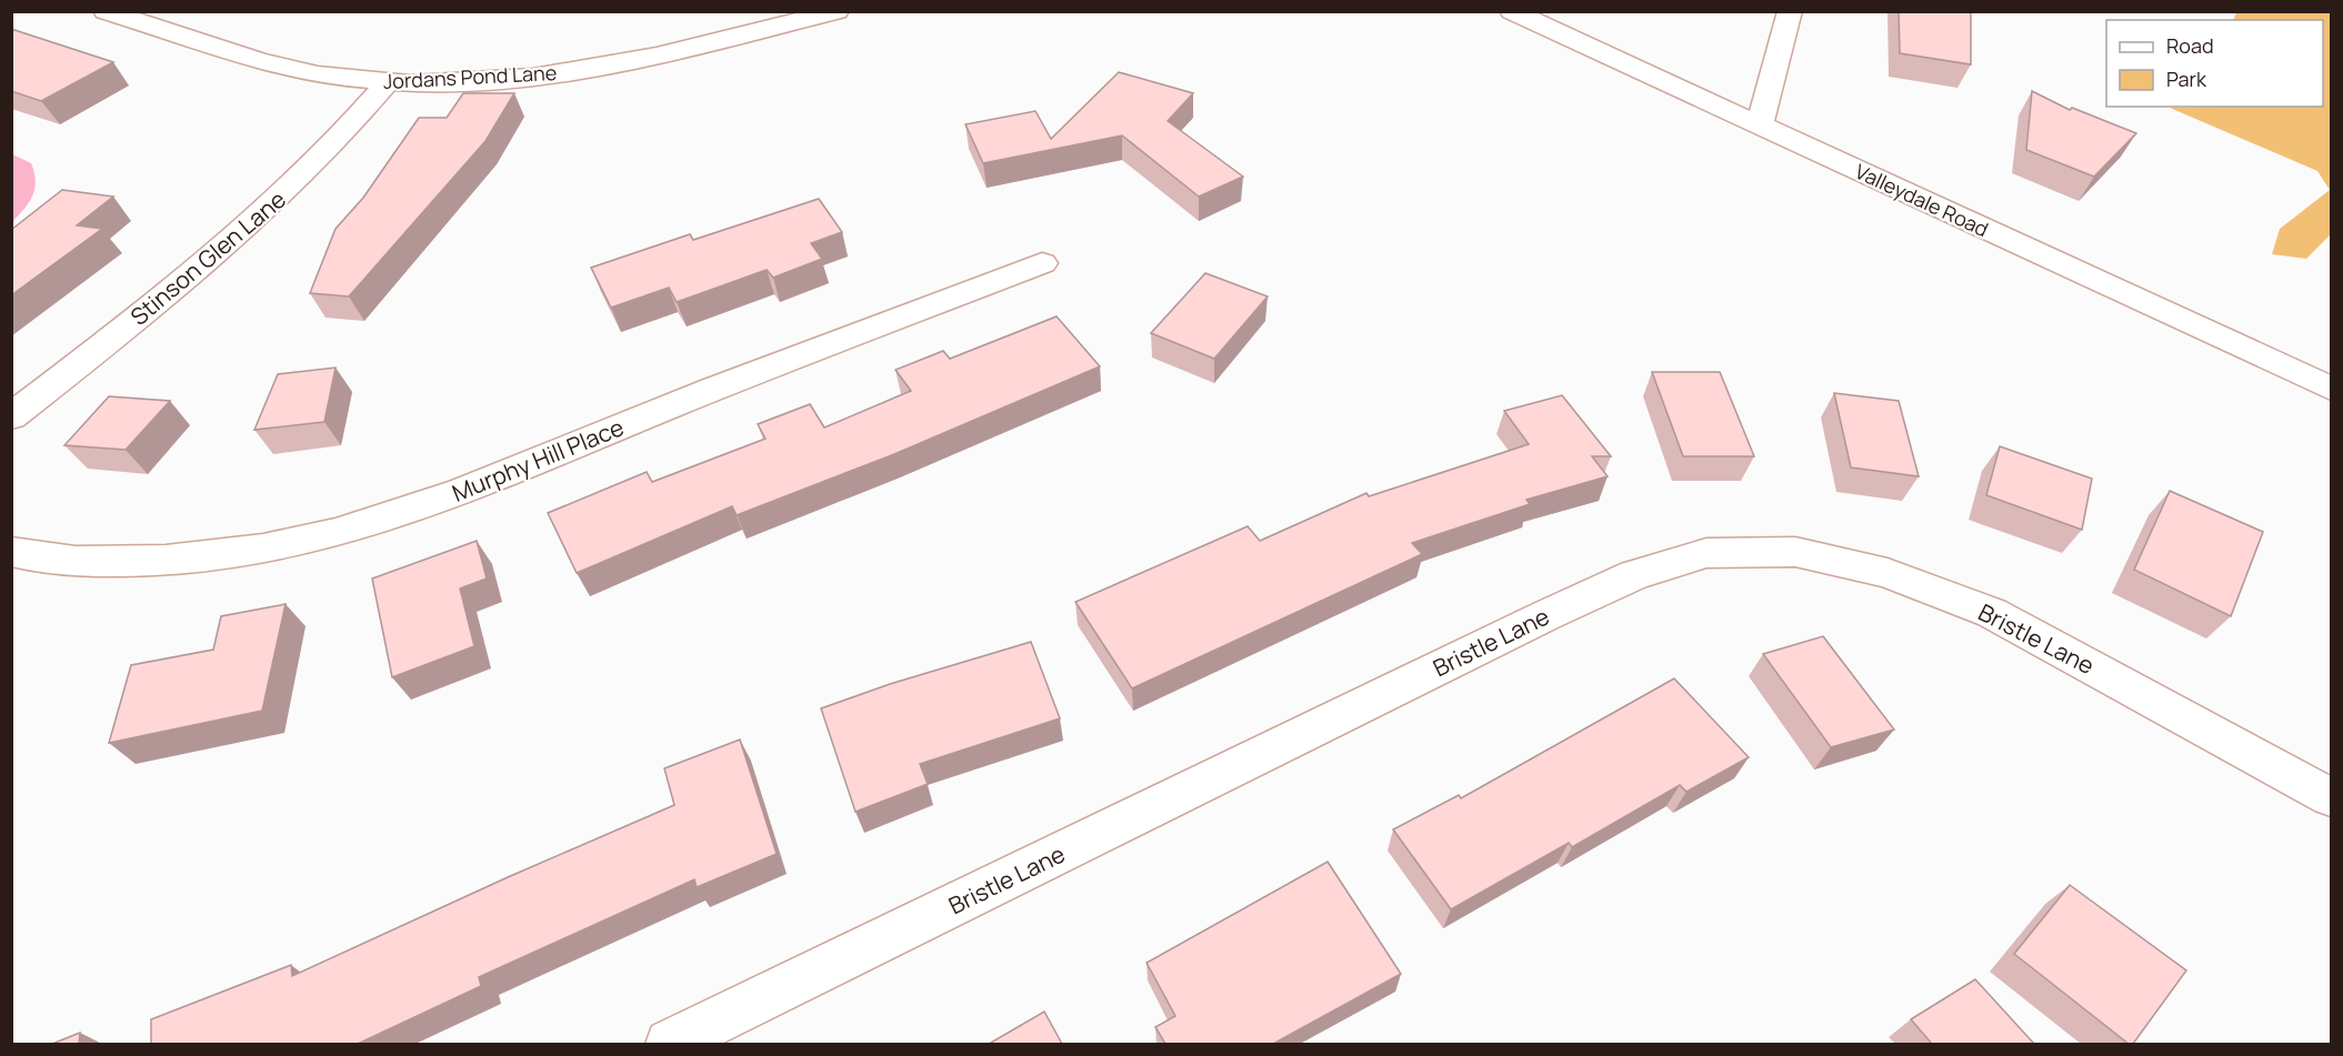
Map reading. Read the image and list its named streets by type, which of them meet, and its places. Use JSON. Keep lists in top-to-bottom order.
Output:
{
  "streets": {
    "street": [
      "Jordans Pond Lane",
      "Valleydale Road",
      "Stinson Glen Lane",
      "Murphy Hill Place",
      "Bristle Lane"
    ]
  },
  "crossings": [
    ["Jordans Pond Lane", "Stinson Glen Lane"]
  ],
  "legend": ["Road", "Park"]
}
